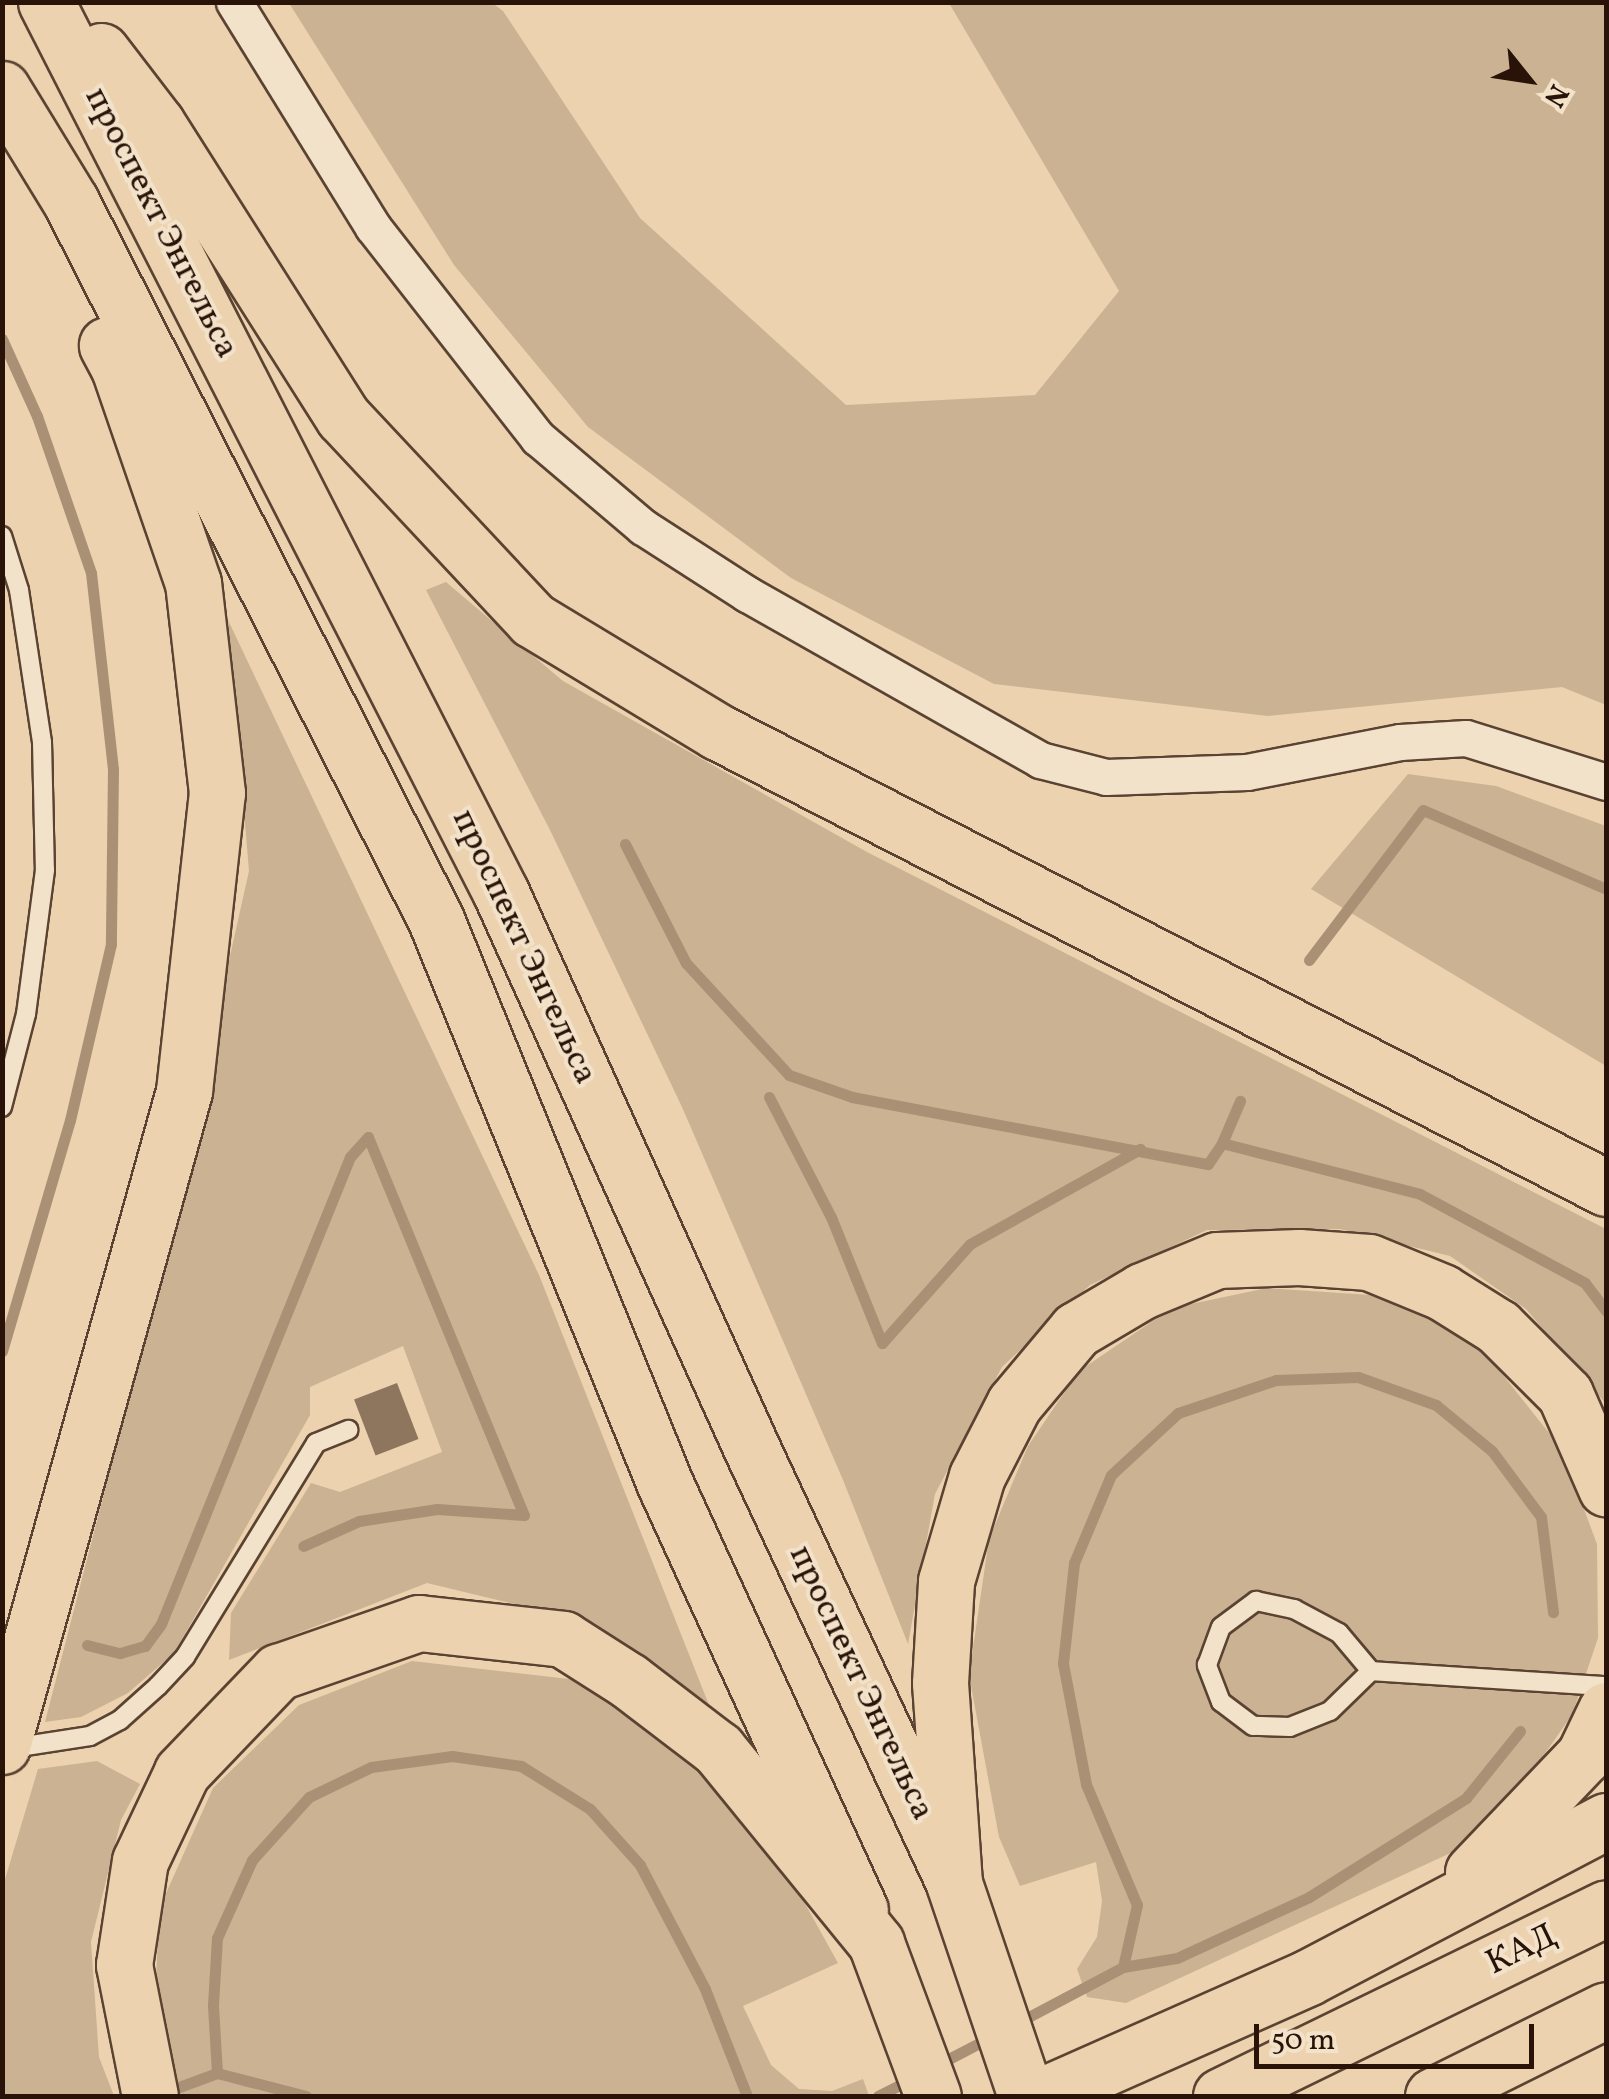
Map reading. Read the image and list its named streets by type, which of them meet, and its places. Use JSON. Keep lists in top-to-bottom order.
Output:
{
  "streets": {
    "main road": ["проспект Энгельса", "КАД"]
  },
  "scale_bar": "50 m",
  "north": "bottom right"
}
